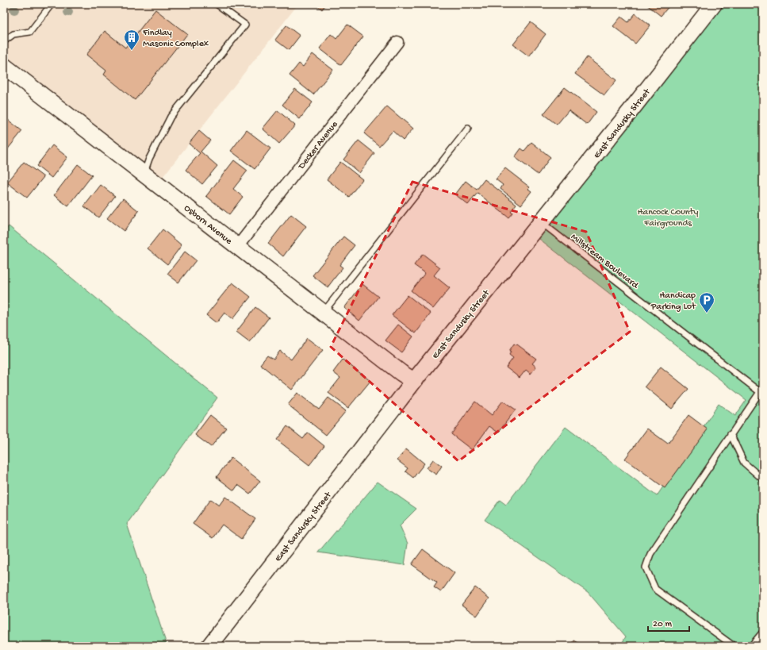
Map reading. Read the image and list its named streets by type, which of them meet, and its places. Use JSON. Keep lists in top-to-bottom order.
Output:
{
  "streets": {
    "main road": ["East Sandusky Street", "Osborn Avenue"],
    "street": ["Decker Avenue"],
    "lane": ["Millstream Boulevard"]
  },
  "crossings": [
    ["East Sandusky Street", "Osborn Avenue"],
    ["East Sandusky Street", "Millstream Boulevard"],
    ["Decker Avenue", "Osborn Avenue"]
  ],
  "parks": ["Hancock County Fairgrounds"],
  "places": {
    "building": ["Findlay Masonic Complex"],
    "parking": ["Handicap Parking Lot"]
  },
  "scale_bar": "20 m"
}
